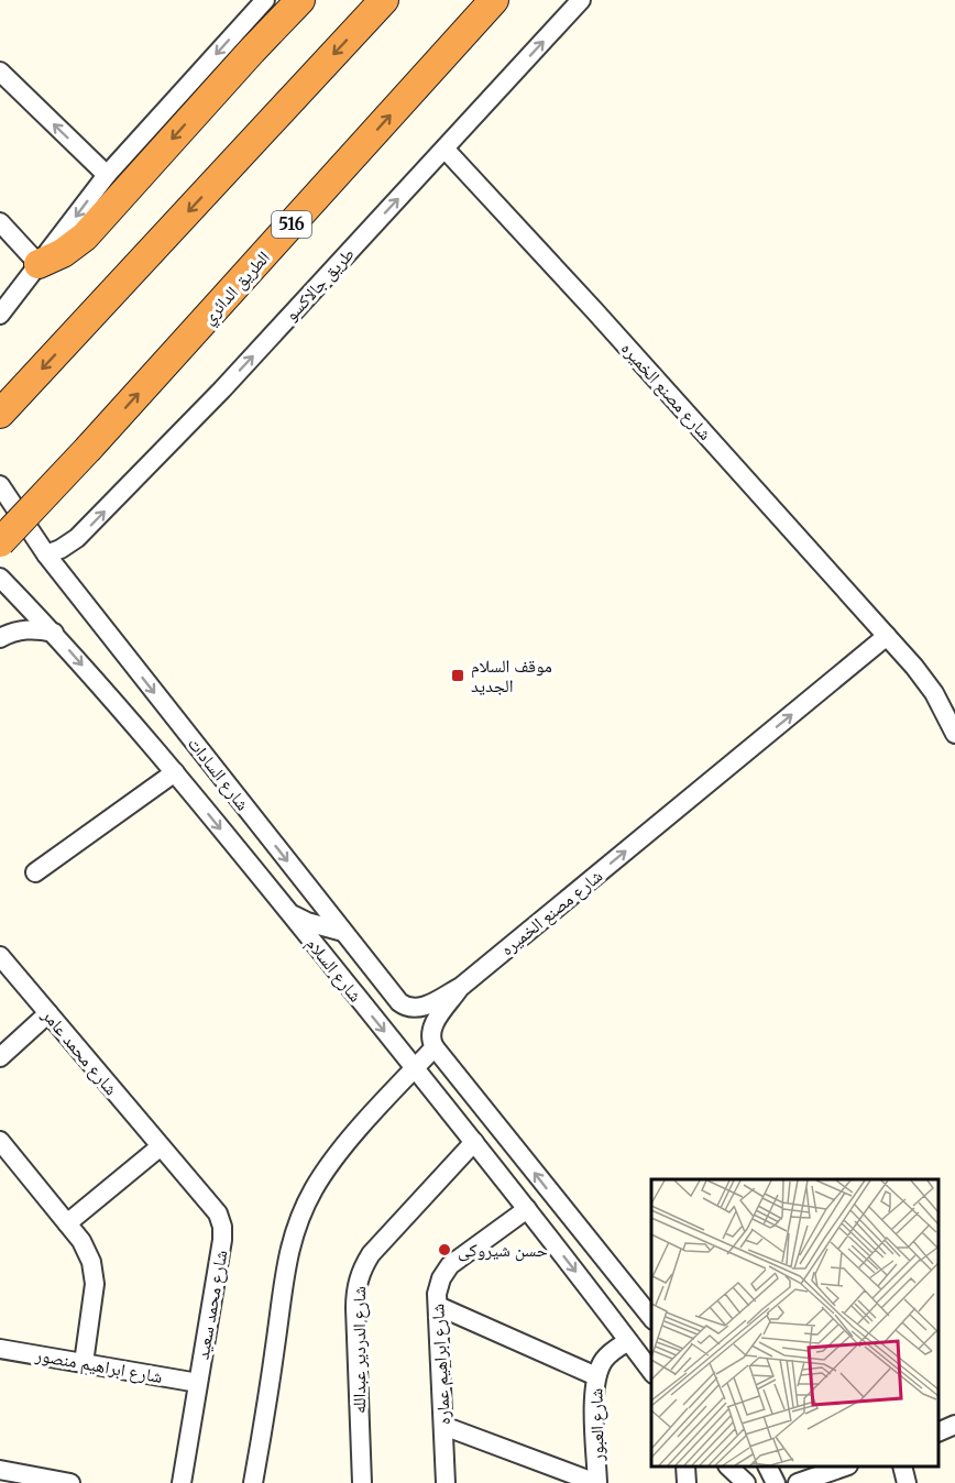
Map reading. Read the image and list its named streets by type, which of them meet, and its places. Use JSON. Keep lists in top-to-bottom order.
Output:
{
  "streets": {
    "highway": ["516", "الطريق الدائري"],
    "street": [
      "طريق جالاكسو",
      "شارع مصنع الخميره",
      "شارع السادات",
      "شارع السلام",
      "شارع محمد عامر",
      "شارع محمد سعيد",
      "شارع الدردير عبدالله",
      "شارع ابراهيم عماره",
      "شارع ابراهيم منصور",
      "شارع العبور"
    ]
  },
  "crossings": [
    ["طريق جالاكسو", "شارع مصنع الخميره"],
    ["طريق جالاكسو", "شارع السادات"],
    ["شارع مصنع الخميره", "شارع السادات"],
    ["شارع السلام", "شارع الدردير عبدالله"],
    ["شارع السلام", "شارع ابراهيم عماره"],
    ["شارع السلام", "شارع العبور"],
    ["شارع محمد عامر", "شارع محمد سعيد"],
    ["شارع محمد سعيد", "شارع ابراهيم منصور"]
  ],
  "one_way": [
    "طريق جالاكسو",
    "شارع مصنع الخميره",
    "شارع السادات",
    "شارع السلام"
  ],
  "places": {
    "transit": ["موقف السلام الجديد"],
    "other": ["حسن شيروكى"]
  }
}
